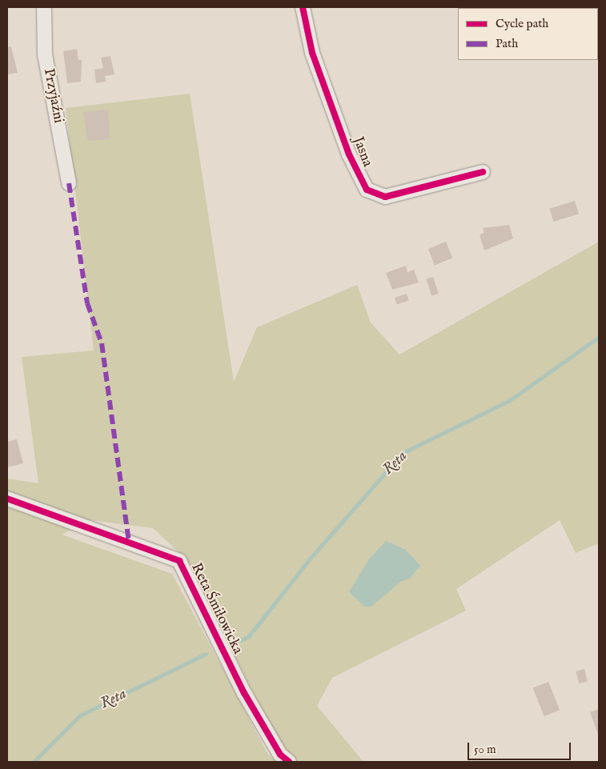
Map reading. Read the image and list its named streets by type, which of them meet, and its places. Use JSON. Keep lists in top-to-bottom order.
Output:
{
  "streets": {
    "street": ["Przyjaźni", "Jasna", "Reta Śmiłowicka"]
  },
  "water": ["Reta"],
  "legend": ["Cycle path", "Path"],
  "scale_bar": "50 m"
}
